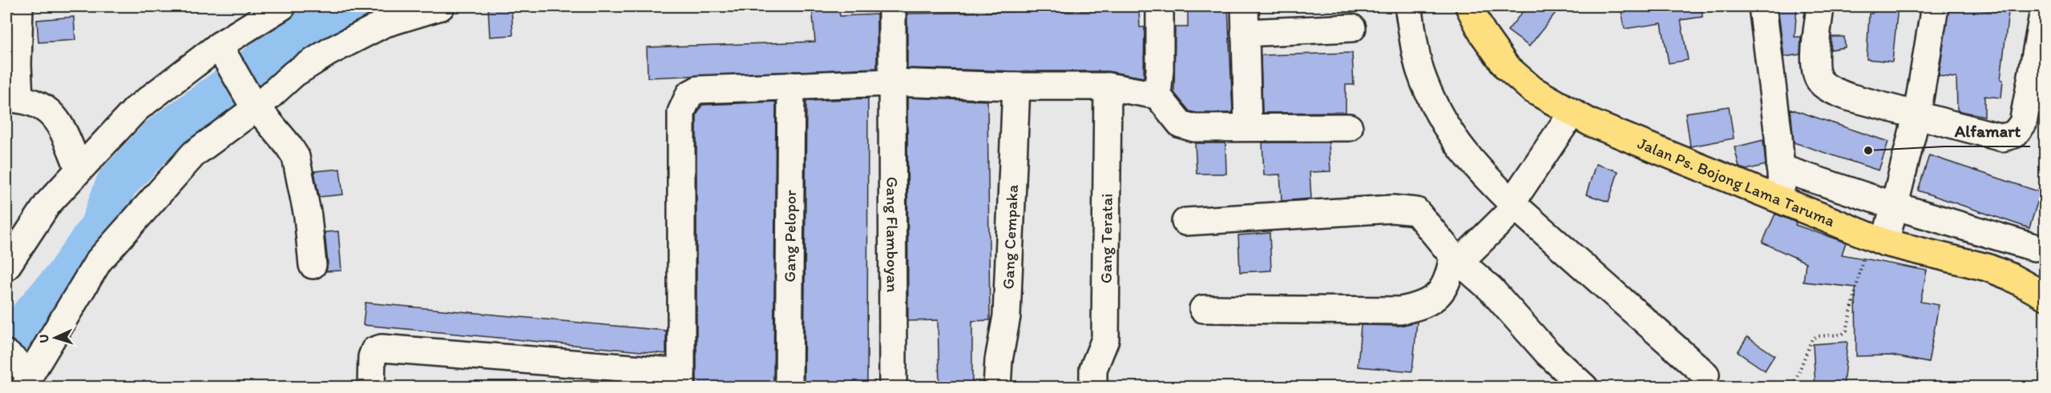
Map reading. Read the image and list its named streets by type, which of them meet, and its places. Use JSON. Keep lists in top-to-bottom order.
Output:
{
  "streets": {
    "main road": ["Jalan Ps. Bojong Lama Taruma"],
    "street": [
      "Gang Flamboyan",
      "Gang Pelopor",
      "Gang Cempaka",
      "Gang Teratai"
    ]
  },
  "places": ["Alfamart"],
  "north": "left"
}
